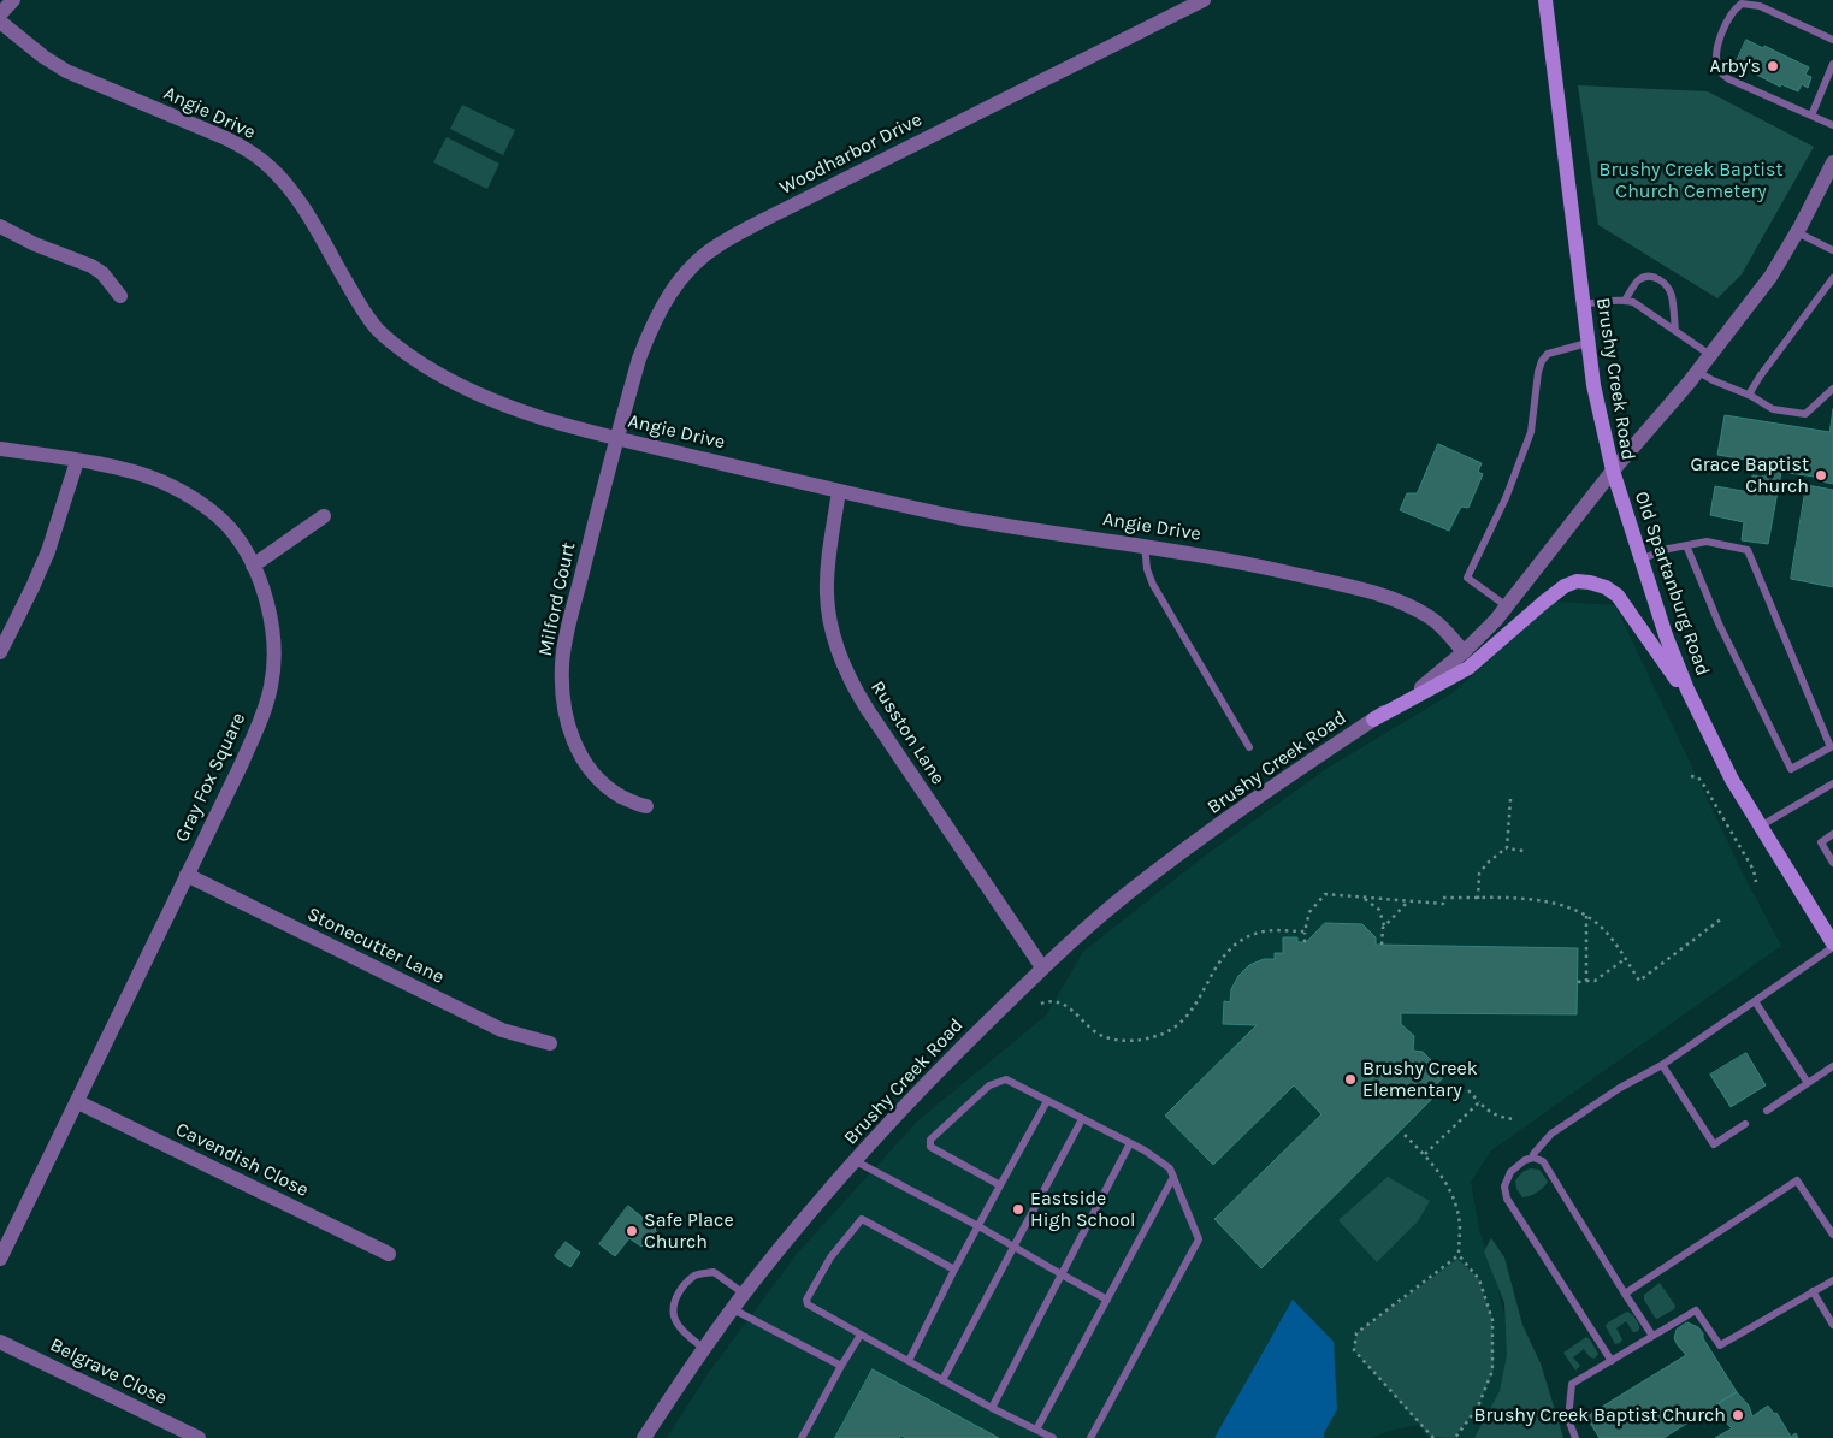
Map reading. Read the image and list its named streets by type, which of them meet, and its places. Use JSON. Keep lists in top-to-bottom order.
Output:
{
  "streets": {
    "main road": ["Brushy Creek Road", "Old Spartanburg Road"],
    "street": [
      "Angie Drive",
      "Woodharbor Drive",
      "Milford Court",
      "Russton Lane",
      "Gray Fox Square",
      "Stonecutter Lane",
      "Cavendish Close",
      "Belgrave Close"
    ]
  },
  "crossings": [
    ["Angie Drive", "Woodharbor Drive"],
    ["Angie Drive", "Brushy Creek Road"],
    ["Angie Drive", "Milford Court"],
    ["Angie Drive", "Russton Lane"],
    ["Woodharbor Drive", "Milford Court"],
    ["Brushy Creek Road", "Old Spartanburg Road"],
    ["Brushy Creek Road", "Russton Lane"],
    ["Gray Fox Square", "Stonecutter Lane"],
    ["Gray Fox Square", "Cavendish Close"]
  ],
  "parks": ["Brushy Creek Baptist Church Cemetery"],
  "places": [
    "Arby's",
    "Grace Baptist Church",
    "Brushy Creek Elementary",
    "Eastside High School",
    "Safe Place Church",
    "Brushy Creek Baptist Church"
  ]
}
